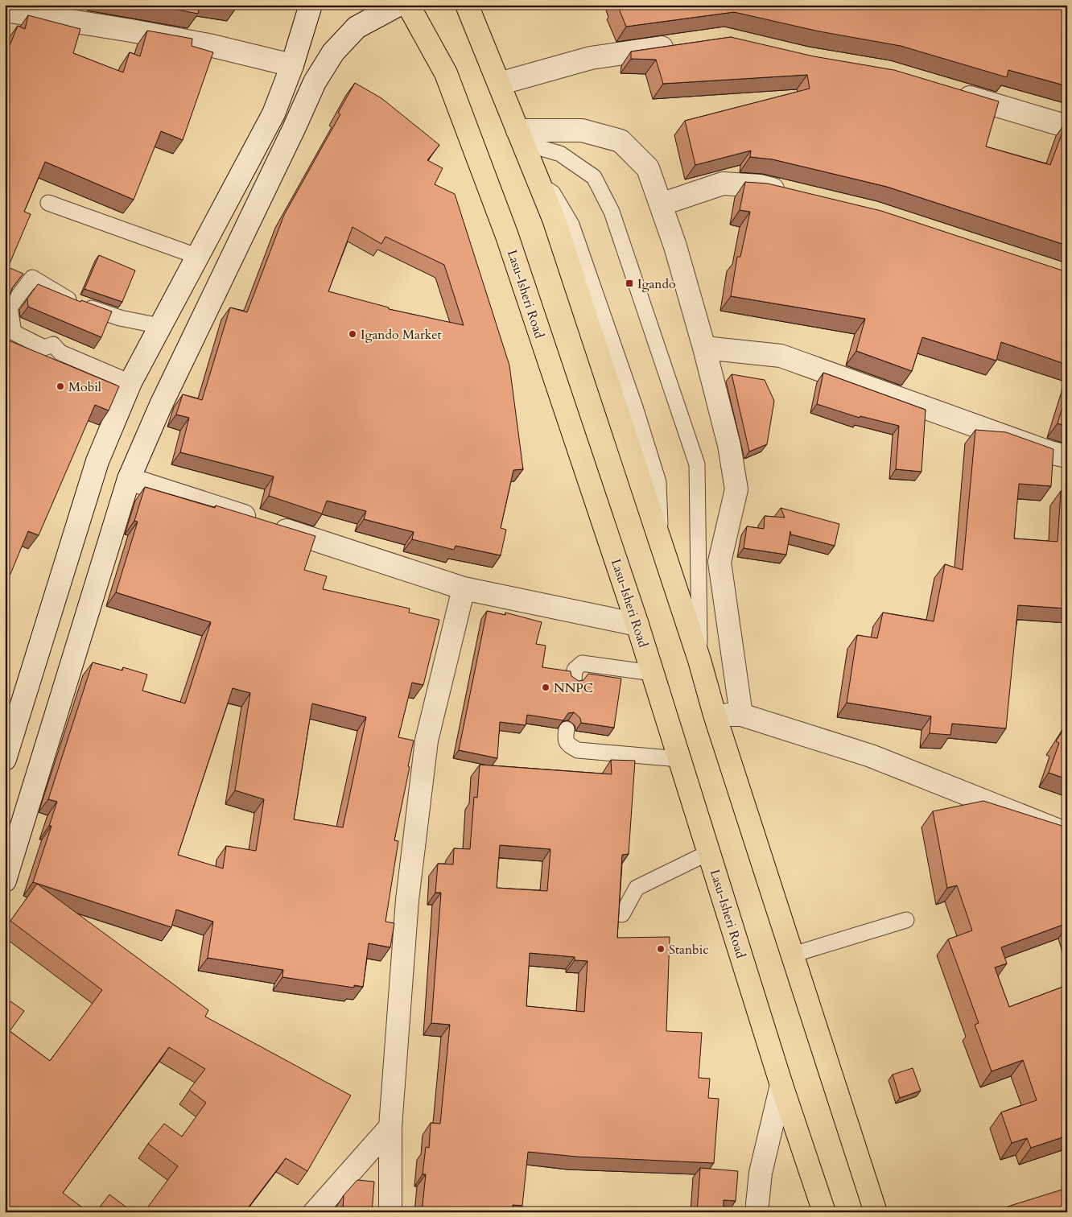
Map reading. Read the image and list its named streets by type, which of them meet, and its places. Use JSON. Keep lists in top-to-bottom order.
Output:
{
  "streets": {
    "main road": ["Lasu-Isheri Road"]
  },
  "places": {
    "transit": ["Igando"],
    "other": [
      "Igando Market",
      "Mobil",
      "NNPC",
      "Stanbic"
    ]
  }
}
